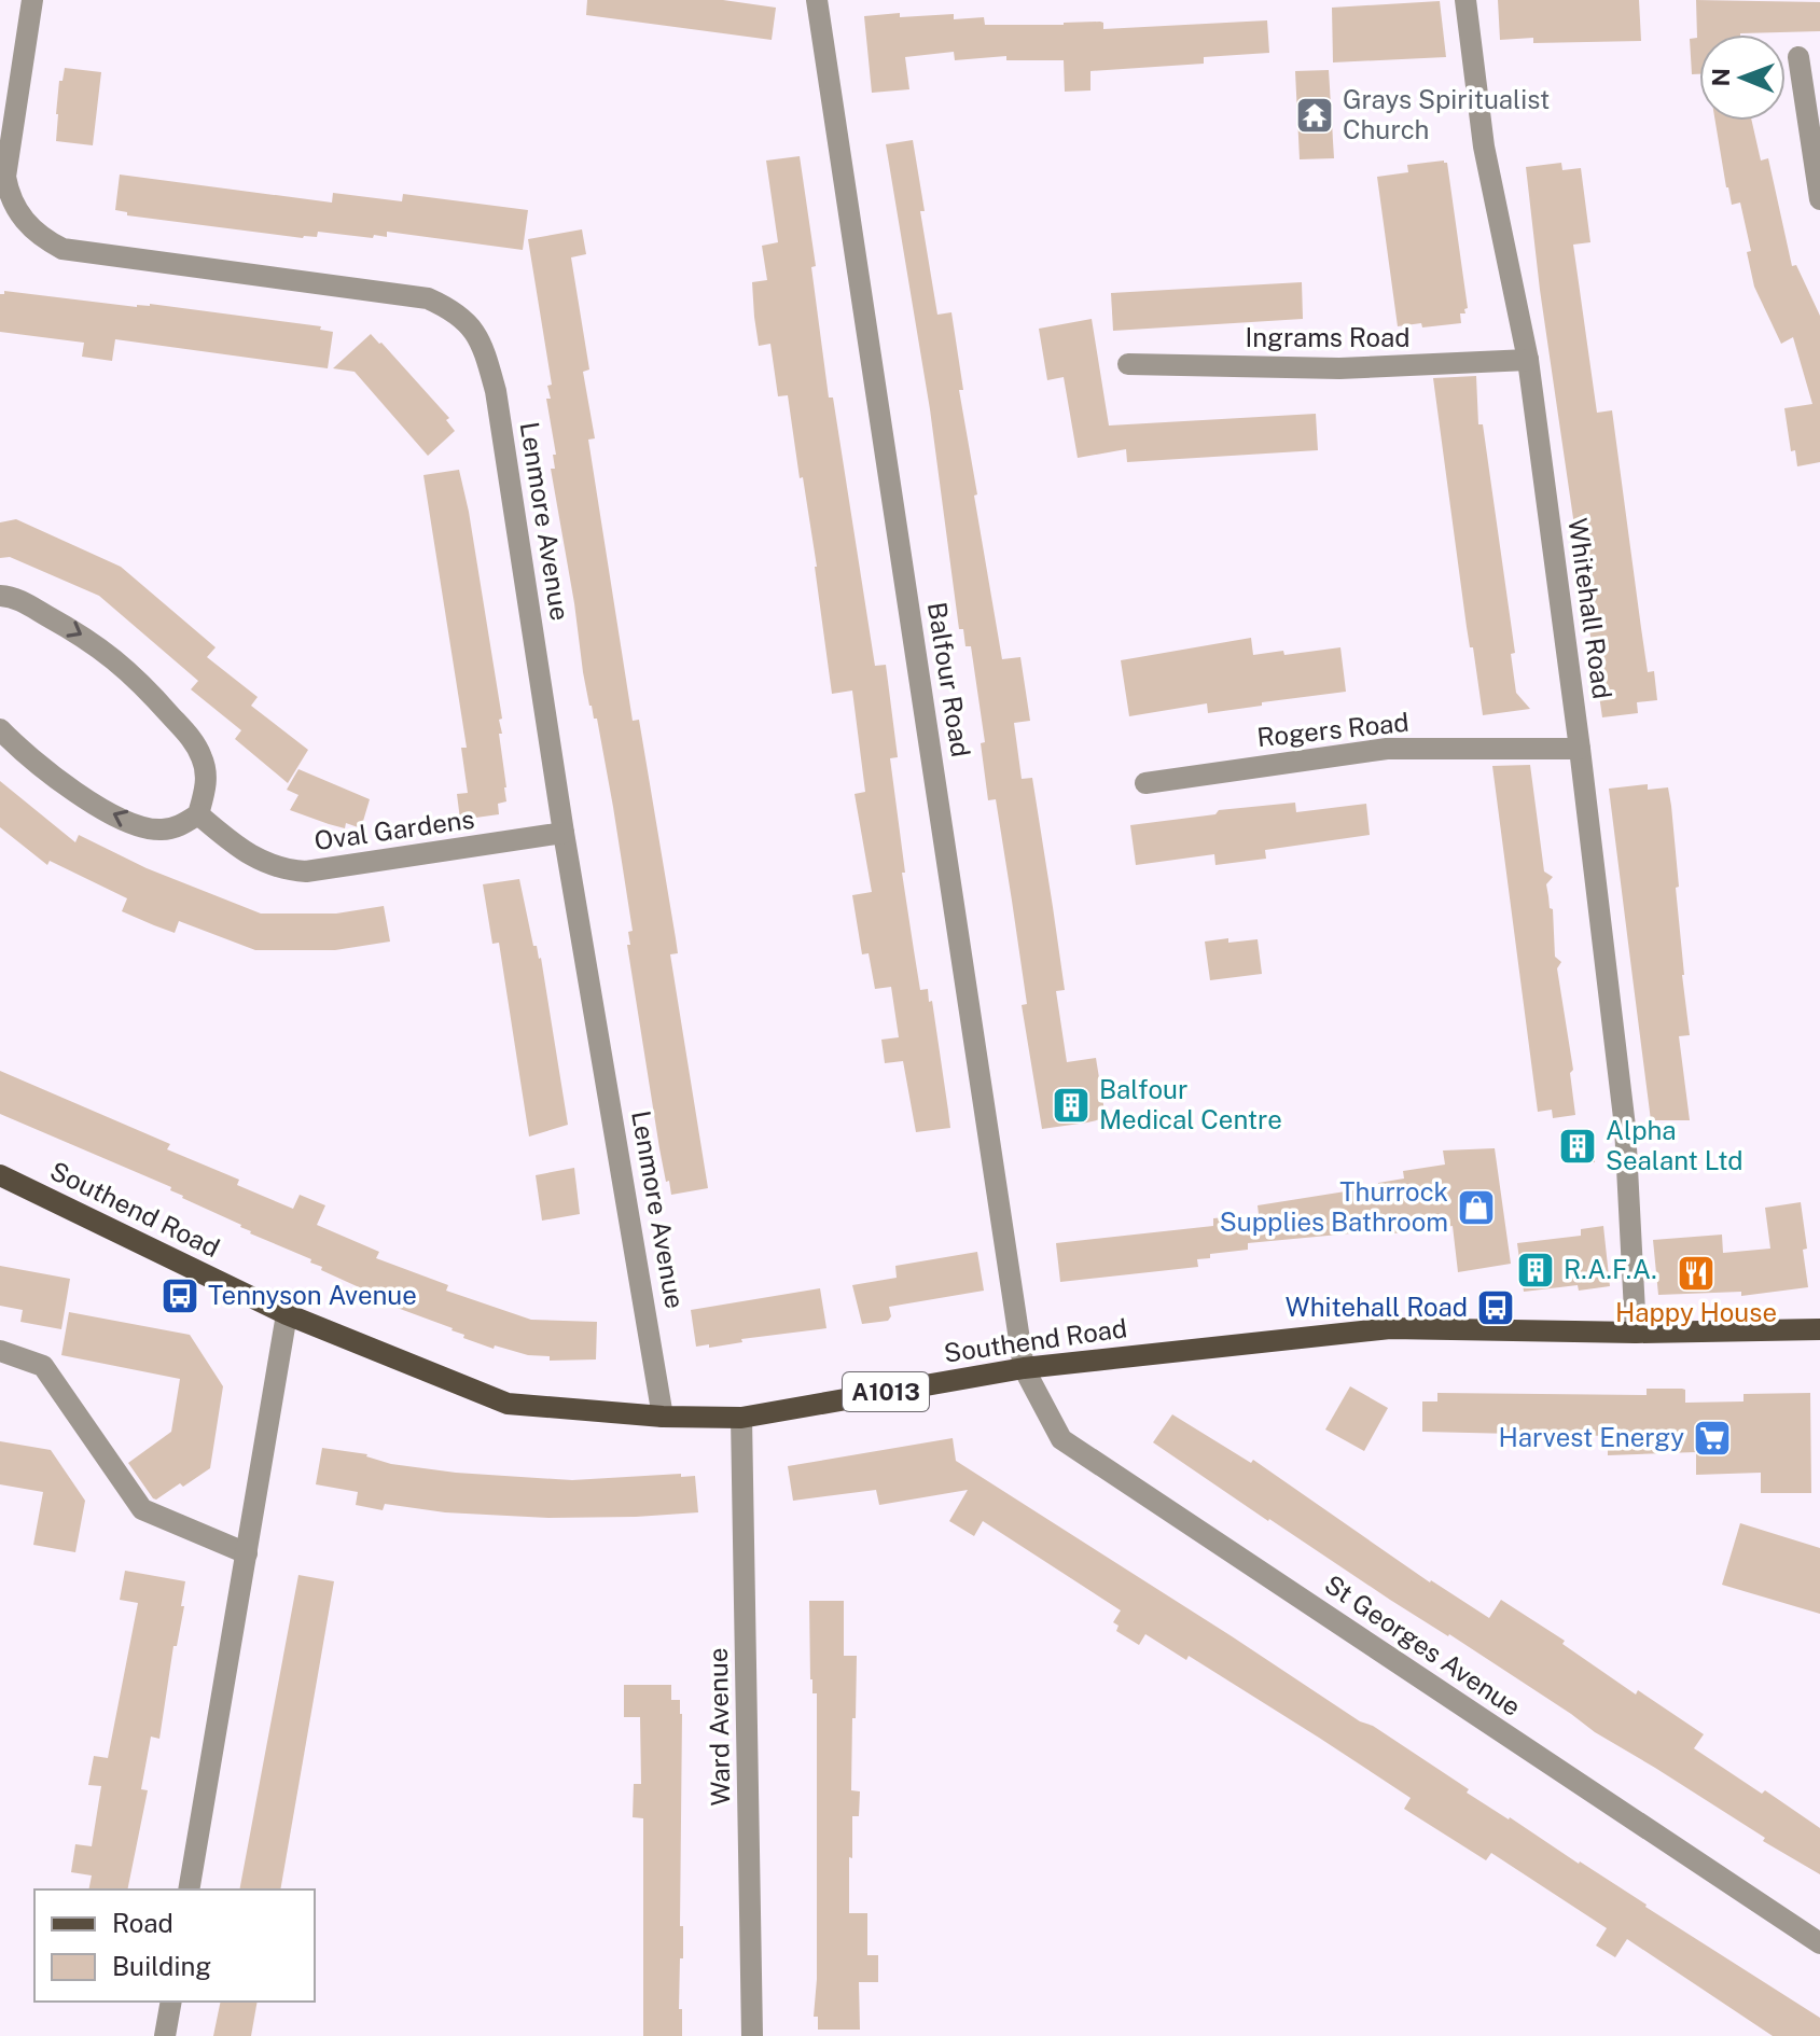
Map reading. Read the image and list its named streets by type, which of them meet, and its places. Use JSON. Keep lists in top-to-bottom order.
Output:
{
  "streets": {
    "main road": ["Southend Road", "A1013"],
    "street": [
      "Ingrams Road",
      "Lenmore Avenue",
      "Whitehall Road",
      "Balfour Road",
      "Rogers Road",
      "Oval Gardens",
      "St Georges Avenue",
      "Ward Avenue"
    ]
  },
  "crossings": [
    ["Ingrams Road", "Whitehall Road"],
    ["Lenmore Avenue", "Oval Gardens"],
    ["Lenmore Avenue", "Southend Road"],
    ["Whitehall Road", "Rogers Road"],
    ["Whitehall Road", "Southend Road"],
    ["Balfour Road", "Southend Road"],
    ["Balfour Road", "St Georges Avenue"],
    ["Southend Road", "St Georges Avenue"],
    ["Southend Road", "Ward Avenue"]
  ],
  "places": {
    "temple": ["Grays Spiritualist Church"],
    "building": ["Balfour Medical Centre", "Alpha Sealant Ltd", "R.A.F.A."],
    "shop": ["Thurrock Supplies Bathroom"],
    "restaurant": ["Happy House"],
    "bus stop": ["Tennyson Avenue", "Whitehall Road"],
    "supermarket": ["Harvest Energy"]
  },
  "legend": ["Road", "Building"],
  "north": "left"
}
